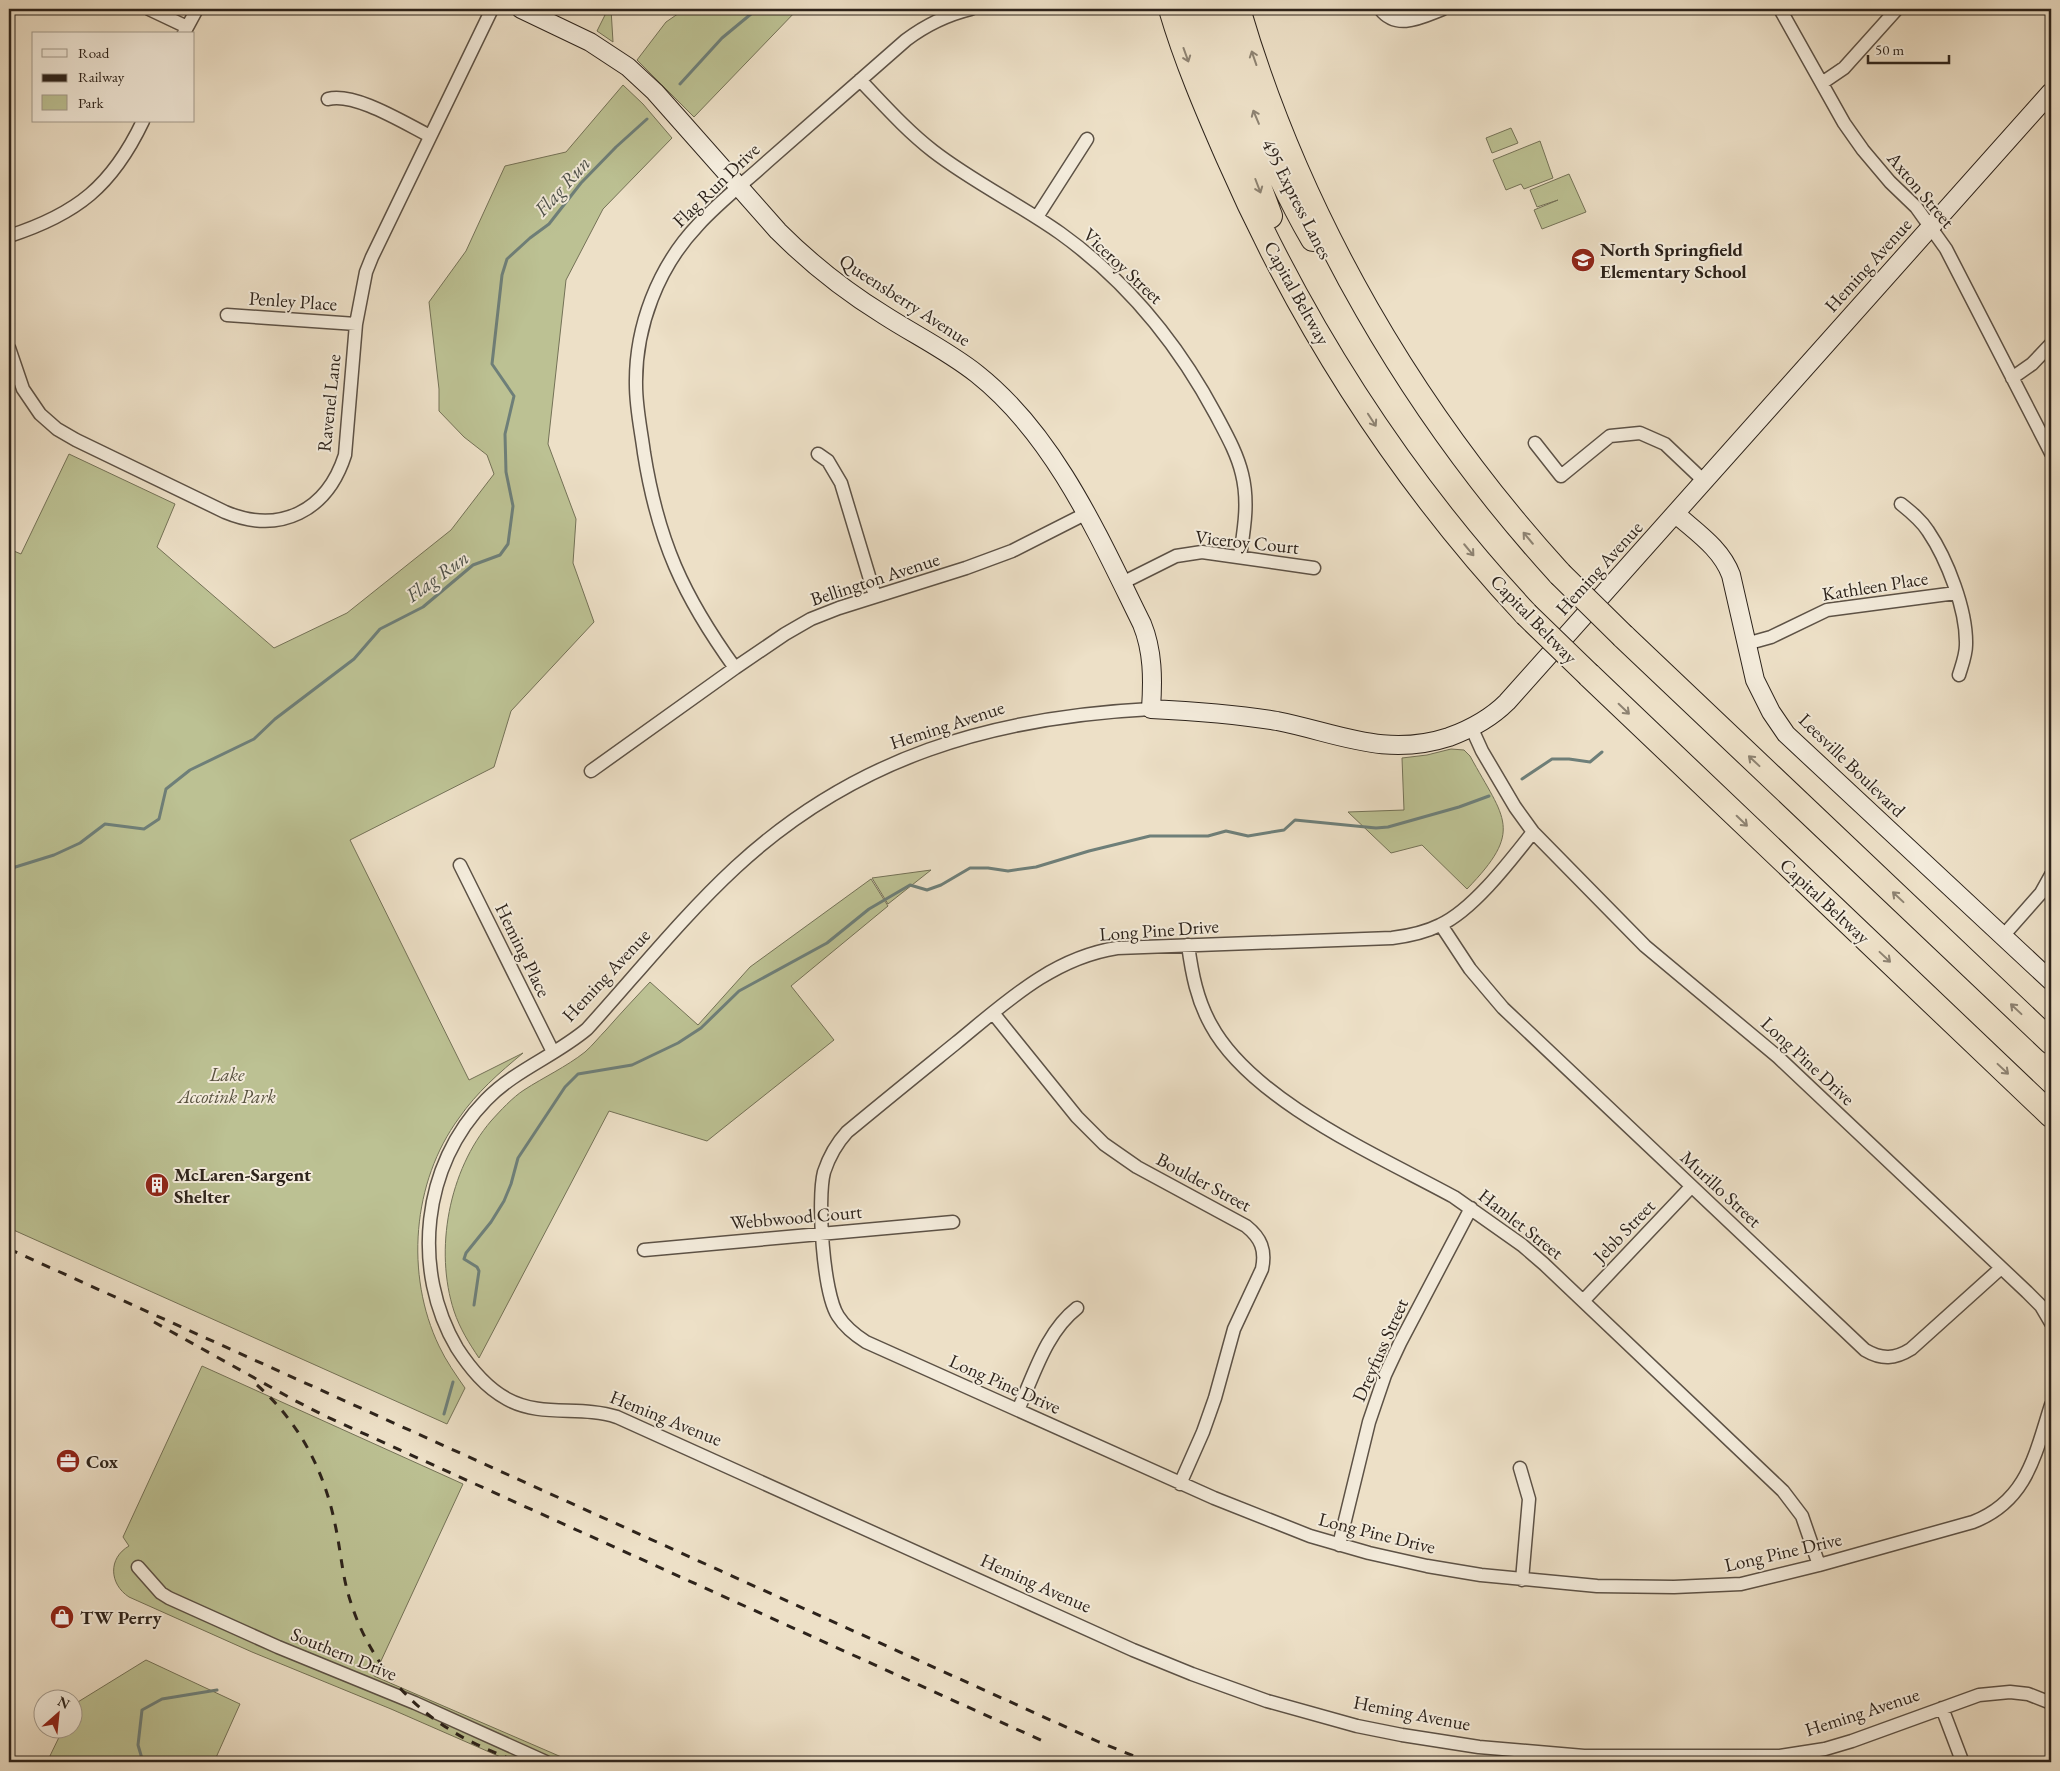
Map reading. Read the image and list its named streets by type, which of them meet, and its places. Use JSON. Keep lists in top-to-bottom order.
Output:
{
  "streets": {
    "highway": ["495 Express Lanes", "Capital Beltway"],
    "street": [
      "Flag Run Drive",
      "Axton Street",
      "Heming Avenue",
      "Viceroy Street",
      "Queensberry Avenue",
      "Penley Place",
      "Ravenel Lane",
      "Viceroy Court",
      "Bellington Avenue",
      "Kathleen Place",
      "Leesville Boulevard",
      "Long Pine Drive",
      "Heming Place",
      "Boulder Street",
      "Murillo Street",
      "Webbwood Court",
      "Hamlet Street",
      "Jebb Street",
      "Dreyfuss Street",
      "Southern Drive"
    ]
  },
  "crossings": [
    ["Flag Run Drive", "Viceroy Street"],
    ["Flag Run Drive", "Queensberry Avenue"],
    ["Flag Run Drive", "Bellington Avenue"],
    ["Axton Street", "Heming Avenue"],
    ["495 Express Lanes", "Capital Beltway"],
    ["Heming Avenue", "Queensberry Avenue"],
    ["Heming Avenue", "Leesville Boulevard"],
    ["Heming Avenue", "Long Pine Drive"],
    ["Heming Avenue", "Heming Place"],
    ["Viceroy Street", "Viceroy Court"],
    ["Queensberry Avenue", "Viceroy Court"],
    ["Queensberry Avenue", "Bellington Avenue"],
    ["Penley Place", "Ravenel Lane"],
    ["Kathleen Place", "Leesville Boulevard"],
    ["Long Pine Drive", "Boulder Street"],
    ["Long Pine Drive", "Murillo Street"],
    ["Long Pine Drive", "Webbwood Court"],
    ["Long Pine Drive", "Hamlet Street"],
    ["Long Pine Drive", "Dreyfuss Street"],
    ["Murillo Street", "Jebb Street"],
    ["Hamlet Street", "Jebb Street"],
    ["Hamlet Street", "Dreyfuss Street"]
  ],
  "water": ["Flag Run"],
  "parks": ["Lake Accotink Park"],
  "places": {
    "school or university": ["North Springfield Elementary School"],
    "building": ["McLaren-Sargent Shelter"],
    "office": ["Cox"],
    "shop": ["TW Perry"]
  },
  "legend": ["Road", "Railway", "Park"],
  "scale_bar": "50 m",
  "north": "top right"
}
